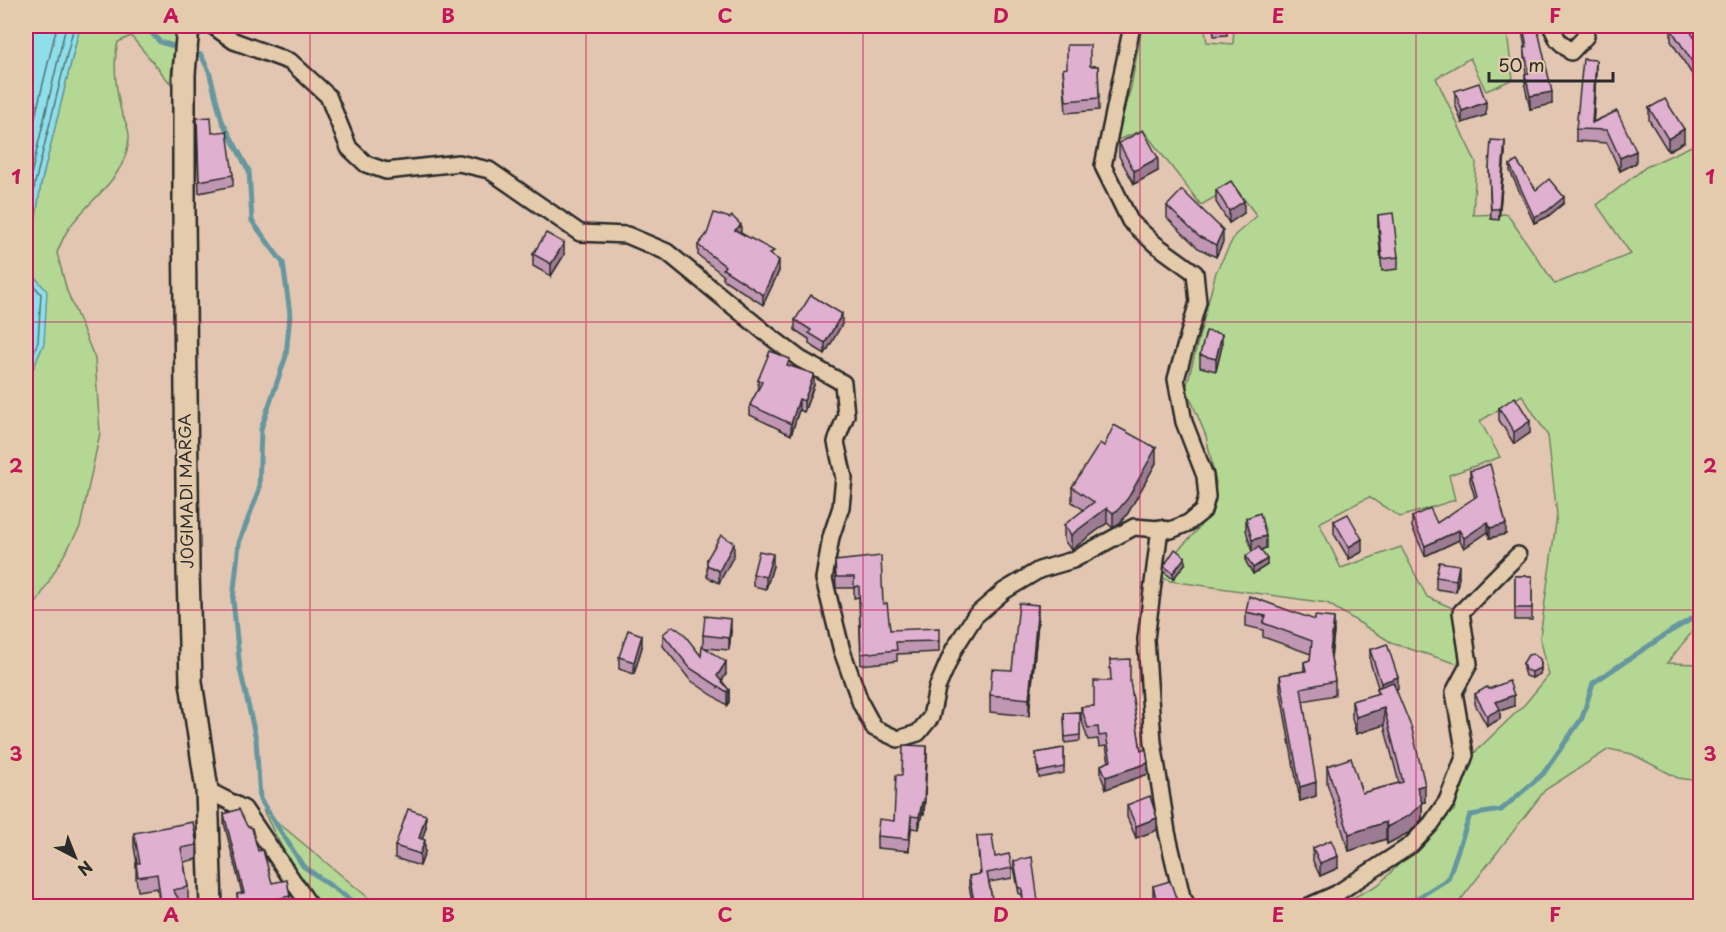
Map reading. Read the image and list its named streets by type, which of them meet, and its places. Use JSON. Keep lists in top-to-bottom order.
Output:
{
  "streets": {
    "main road": ["JOGIMADI MARGA"]
  },
  "scale_bar": "50 m",
  "north": "bottom right",
  "grid": {
    "columns": [
      "A",
      "B",
      "C",
      "D",
      "E",
      "F"
    ],
    "rows": ["1", "2", "3"]
  }
}
